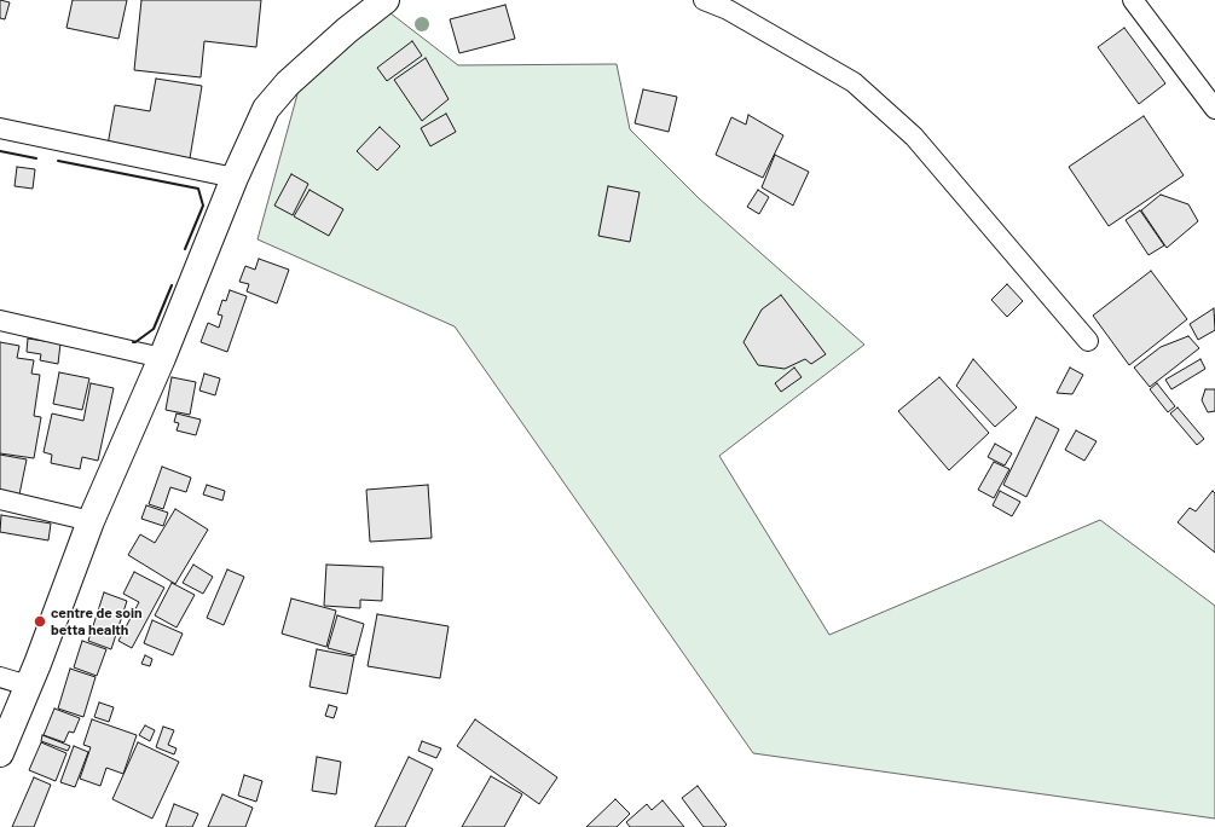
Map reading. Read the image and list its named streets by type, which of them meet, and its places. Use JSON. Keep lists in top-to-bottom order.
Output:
{
  "places": ["centre de soin betta health"]
}
